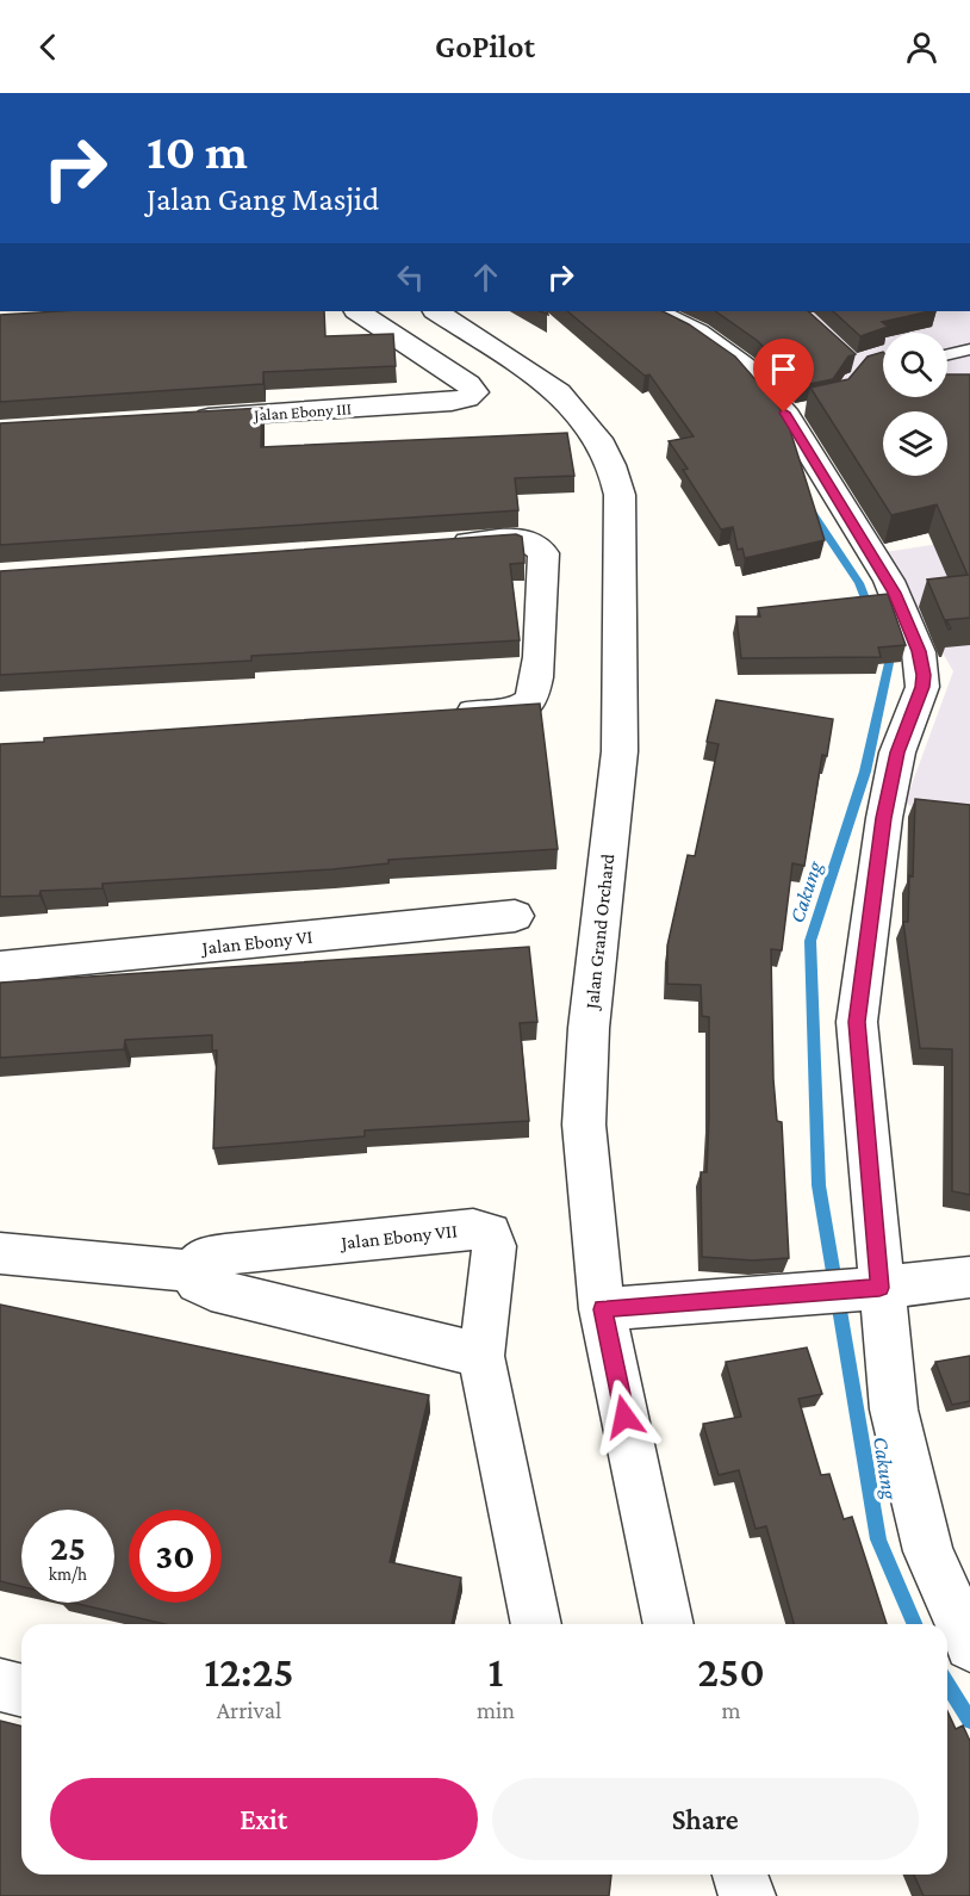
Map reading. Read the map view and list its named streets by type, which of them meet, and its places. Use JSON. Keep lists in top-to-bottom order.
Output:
{
  "streets": {
    "street": [
      "Jalan Ebony III",
      "Jalan Grand Orchard",
      "Jalan Ebony VI",
      "Jalan Ebony VII"
    ]
  },
  "water": ["Cakung"],
  "page": {
    "header": "GoPilot",
    "turn": ["10 m", "Jalan Gang Masjid"],
    "speed": "25 km/h",
    "limit": "30",
    "eta": [
      "12:25",
      "Arrival",
      "1",
      "min",
      "250",
      "m"
    ],
    "buttons": ["Exit", "Share"]
  }
}
